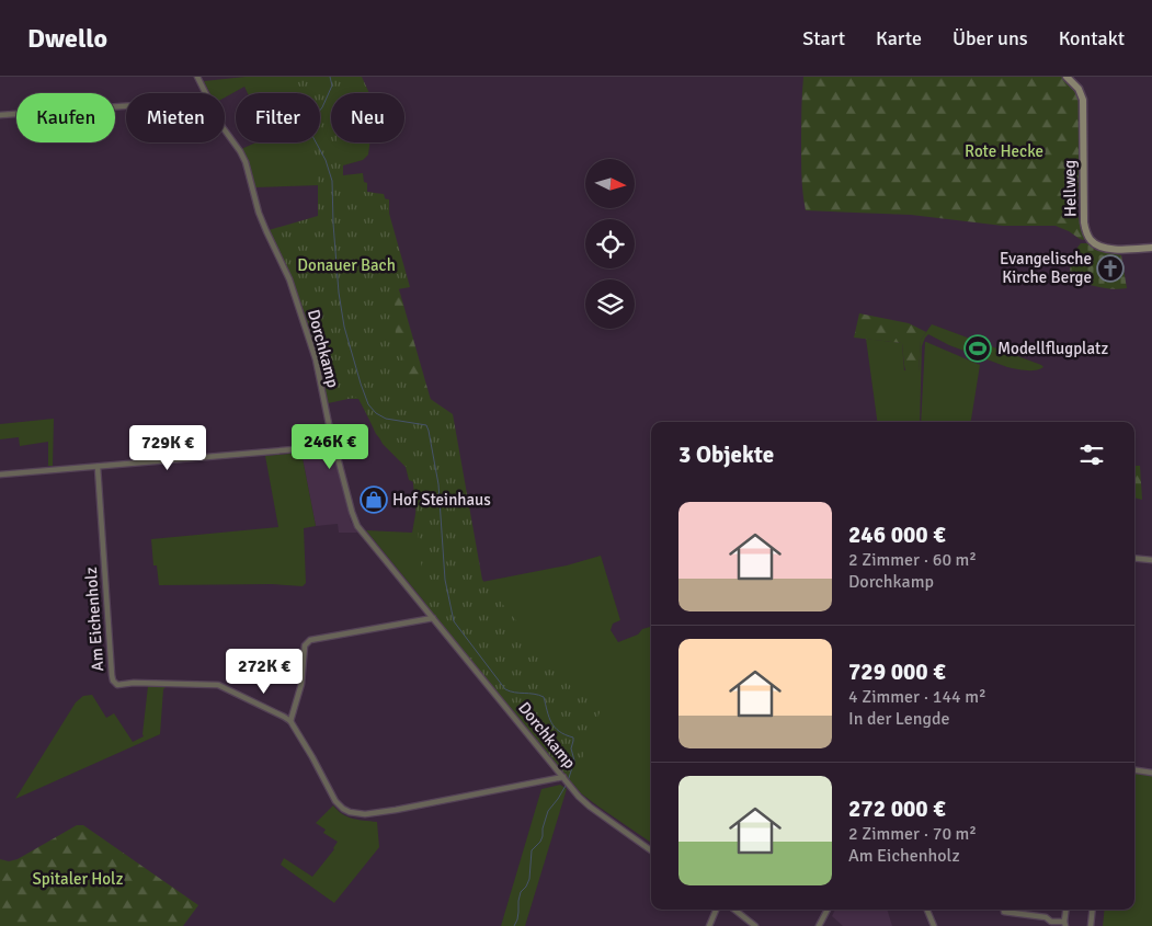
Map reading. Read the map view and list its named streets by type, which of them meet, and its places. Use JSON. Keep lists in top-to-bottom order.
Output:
{
  "streets": {
    "street": ["Hellweg", "Dorchkamp", "Am Eichenholz"]
  },
  "parks": ["Rote Hecke", "Donauer Bach", "Spitaler Holz"],
  "places": {
    "church": ["Evangelische Kirche Berge"],
    "sports": ["Modellflugplatz"],
    "shop": ["Hof Steinhaus"]
  },
  "north": "right",
  "page": {
    "header": "Dwello",
    "nav": [
      "Start",
      "Karte",
      "Über uns",
      "Kontakt"
    ],
    "chip": [
      "Kaufen",
      "Mieten",
      "Filter",
      "Neu"
    ],
    "heading": "3 Objekte",
    "price": ["246K €", "729K €", "272K €"],
    "list": [
      {
        "name": "246 000 €",
        "note": "2 Zimmer · 60 m² · Dorchkamp"
      },
      {
        "name": "729 000 €",
        "note": "4 Zimmer · 144 m² · In der Lengde"
      },
      {
        "name": "272 000 €",
        "note": "2 Zimmer · 70 m² · Am Eichenholz"
      }
    ]
  }
}
